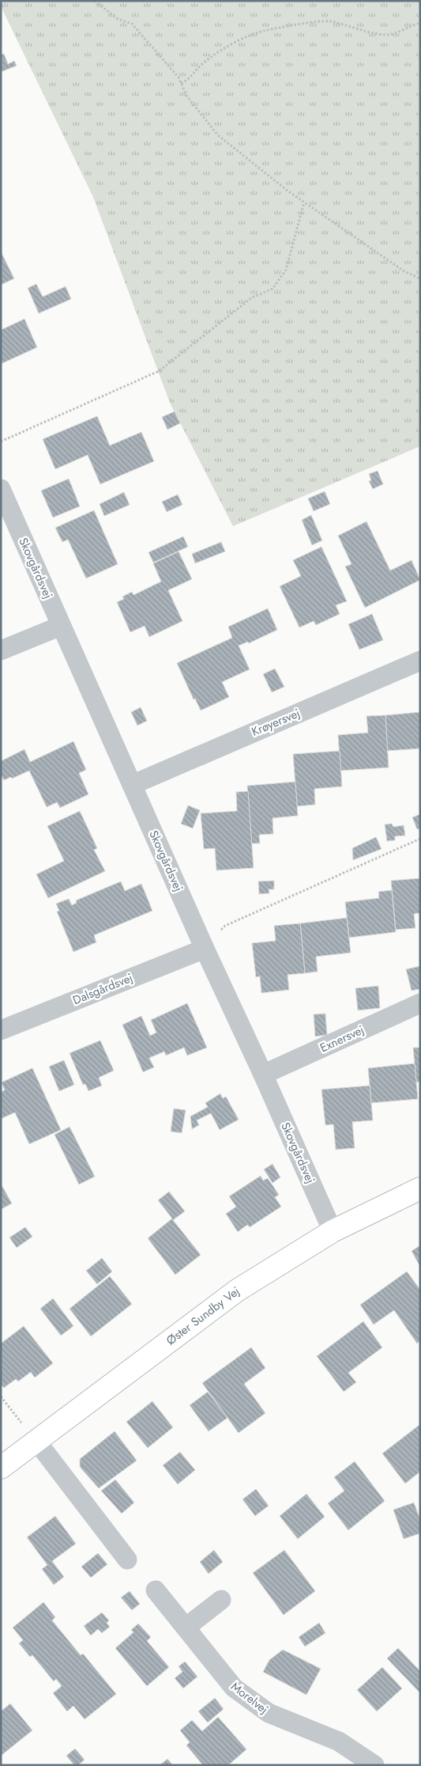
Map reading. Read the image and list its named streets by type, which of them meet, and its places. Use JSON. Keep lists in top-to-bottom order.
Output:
{
  "streets": {
    "street": [
      "Skovgårdsvej",
      "Krøyersvej",
      "Dalsgårdsvej",
      "Exnersvej",
      "Øster Sundby Vej",
      "Morelvej"
    ]
  },
  "crossings": [
    ["Skovgårdsvej", "Krøyersvej"],
    ["Skovgårdsvej", "Dalsgårdsvej"],
    ["Skovgårdsvej", "Exnersvej"],
    ["Skovgårdsvej", "Øster Sundby Vej"]
  ]
}
